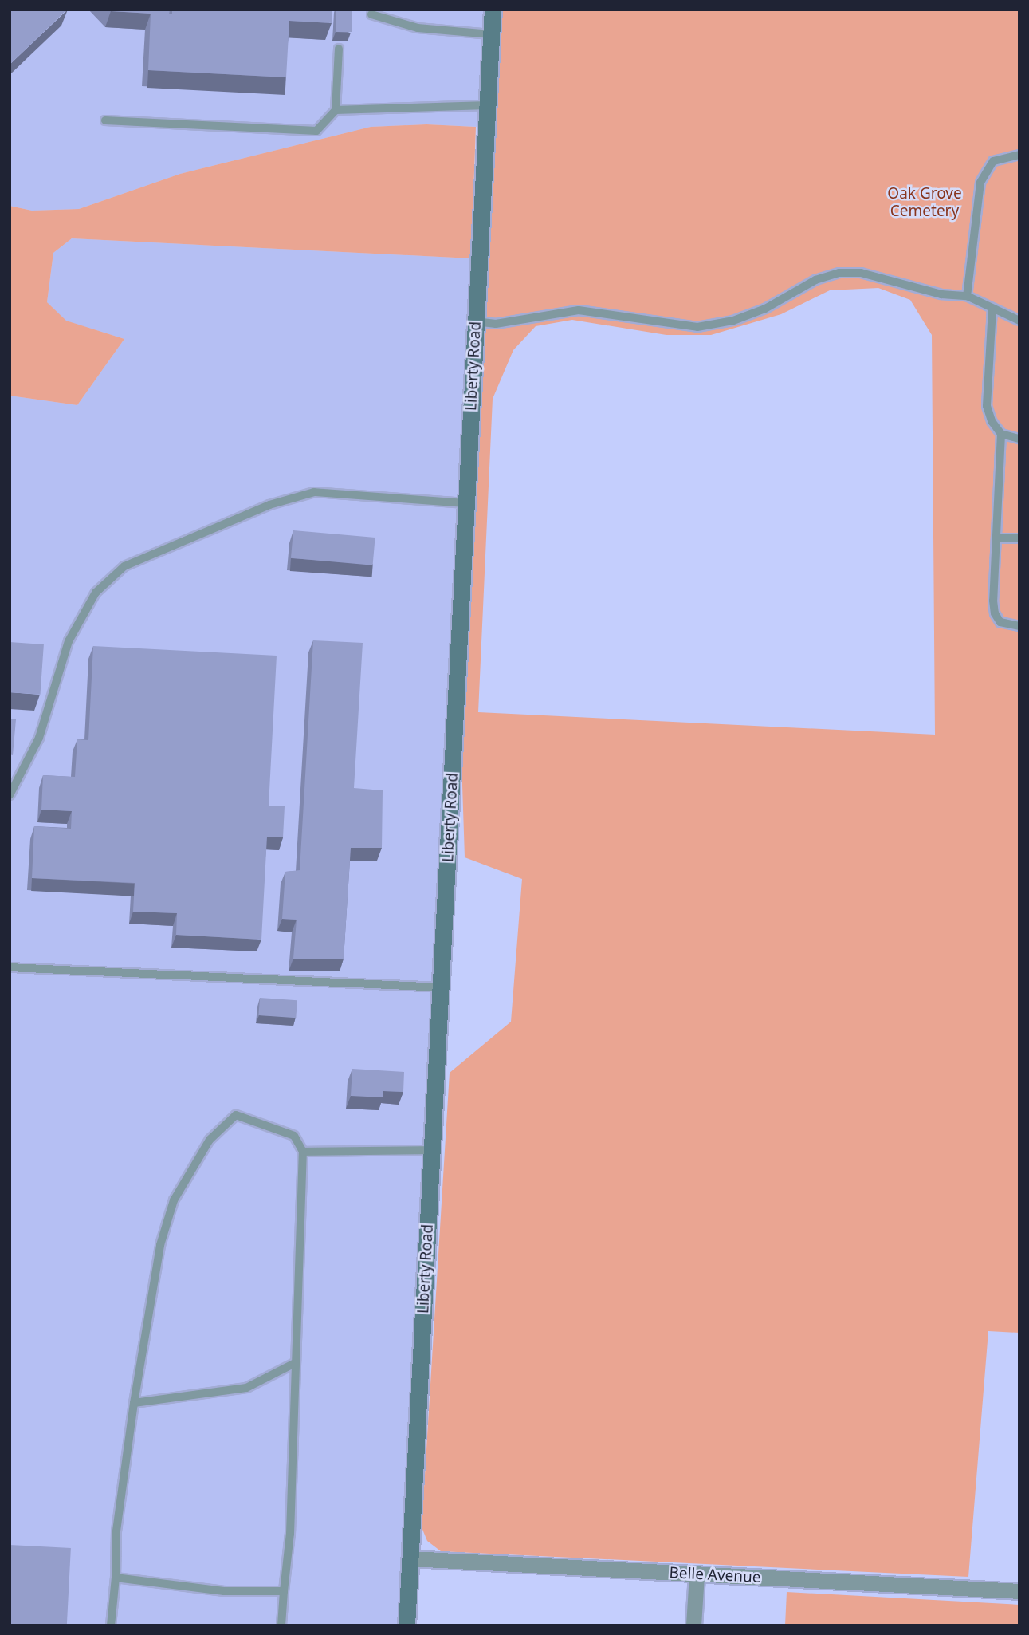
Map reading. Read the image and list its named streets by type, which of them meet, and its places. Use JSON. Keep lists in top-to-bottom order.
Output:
{
  "streets": {
    "street": ["Liberty Road", "Belle Avenue"]
  },
  "crossings": [
    ["Liberty Road", "Belle Avenue"]
  ],
  "parks": ["Oak Grove Cemetery"]
}
